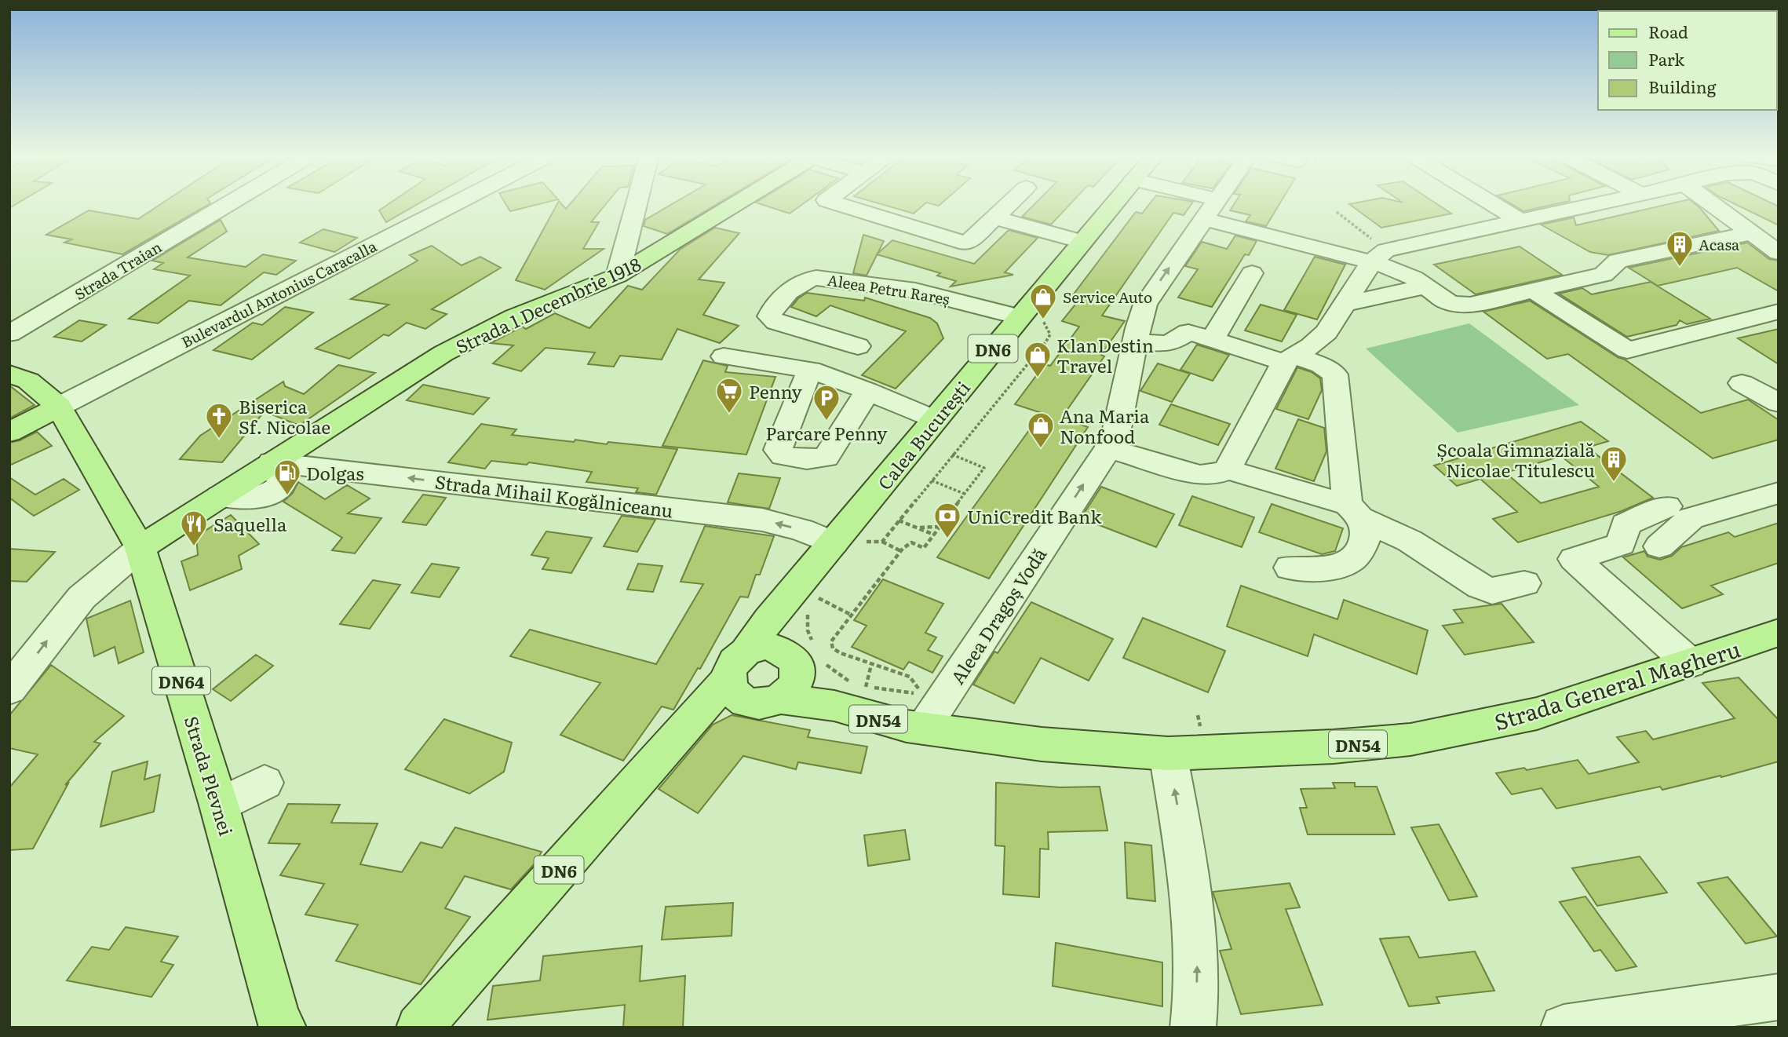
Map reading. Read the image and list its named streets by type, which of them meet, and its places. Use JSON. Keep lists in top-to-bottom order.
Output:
{
  "streets": {
    "main road": [
      "Bulevardul Antonius Caracalla",
      "Strada 1 Decembrie 1918",
      "DN6",
      "Calea București",
      "DN64",
      "Strada General Magheru",
      "DN54",
      "Strada Plevnei"
    ],
    "street": [
      "Strada Traian",
      "Aleea Petru Rareș",
      "Strada Mihail Kogălniceanu",
      "Aleea Dragoș Vodă"
    ]
  },
  "crossings": [
    ["Aleea Petru Rareș", "Calea București"],
    ["Bulevardul Antonius Caracalla", "Strada Plevnei"],
    ["Strada 1 Decembrie 1918", "Strada Mihail Kogălniceanu"],
    ["DN6", "Calea București"],
    ["DN6", "Strada General Magheru"],
    ["Calea București", "Strada Mihail Kogălniceanu"],
    ["Calea București", "Strada General Magheru"],
    ["Aleea Dragoș Vodă", "Strada General Magheru"]
  ],
  "one_way": ["Strada Mihail Kogălniceanu"],
  "places": {
    "building": ["Acasa", "Școala Gimnazială Nicolae Titulescu"],
    "shop": ["Service Auto", "KlanDestin Travel", "Ana Maria Nonfood"],
    "supermarket": ["Penny"],
    "parking": ["Parcare Penny"],
    "church": ["Biserica Sf. Nicolae"],
    "fuel station": ["Dolgas"],
    "bank": ["UniCredit Bank"],
    "restaurant": ["Saquella"]
  },
  "legend": ["Road", "Park", "Building"]
}
